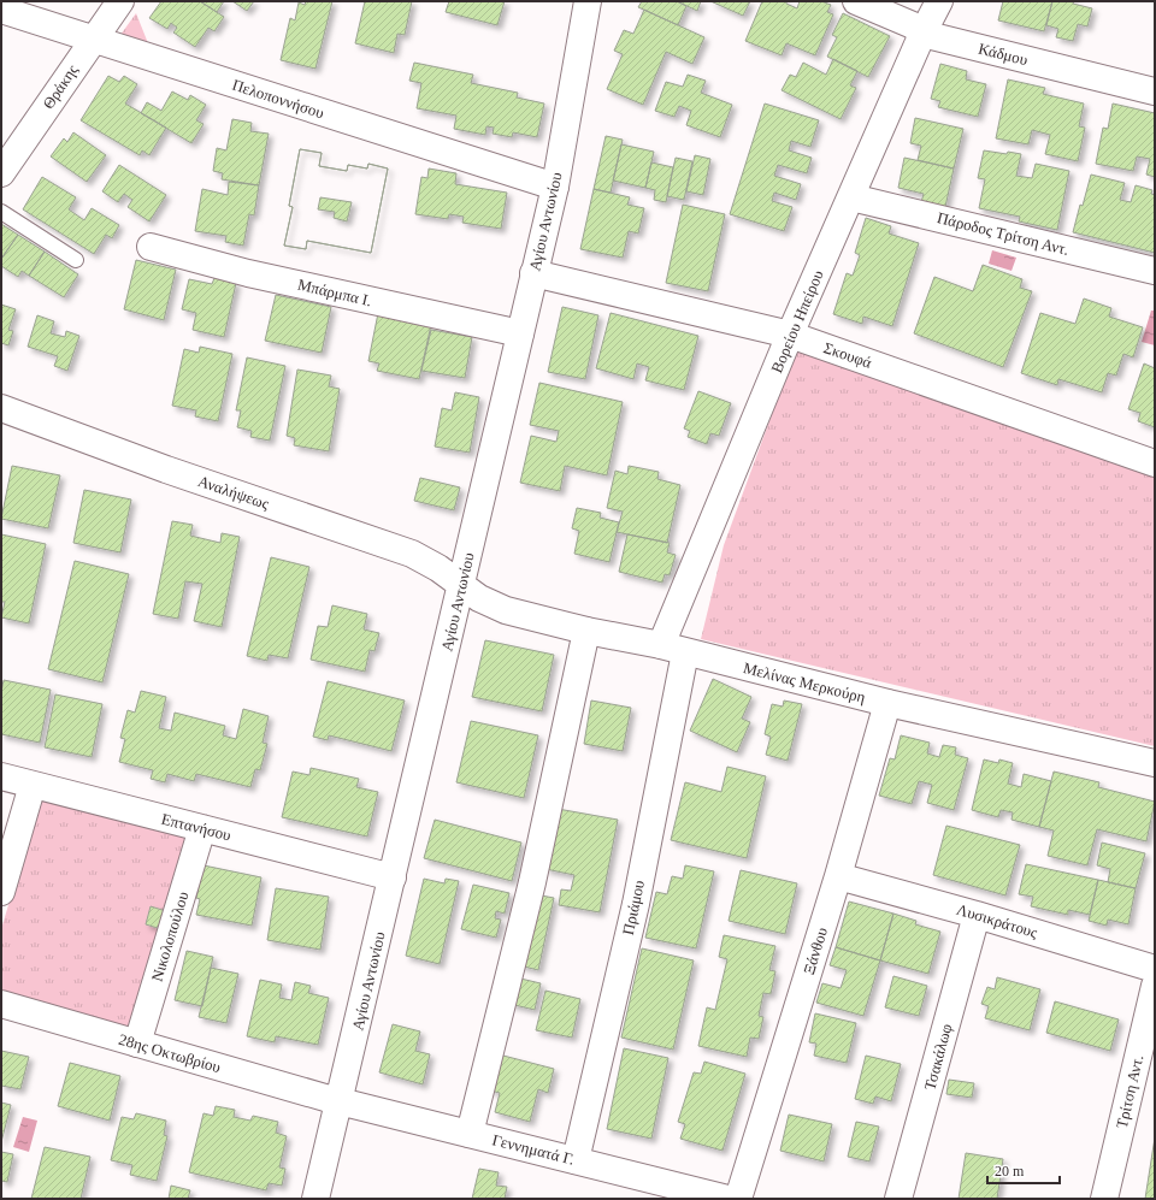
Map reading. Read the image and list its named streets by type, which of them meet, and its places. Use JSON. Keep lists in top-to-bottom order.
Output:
{
  "streets": {
    "street": [
      "Κάδμου",
      "Θράκης",
      "Πελοποννήσου",
      "Αγίου Αντωνίου",
      "Πάροδος Τρίτση Αντ.",
      "Μπάρμπα Ι.",
      "Βορείου Ηπείρου",
      "Σκουφά",
      "Αναλήψεως",
      "Μελίνας Μερκούρη",
      "Επτανήσου",
      "Πριάμου",
      "Λυσικράτους",
      "Νικολοπούλου",
      "Ξάνθου",
      "28ης Οκτωβρίου",
      "Τσακάλωφ",
      "Τρίτση Αντ.",
      "Γεννηματά Γ."
    ]
  },
  "crossings": [
    ["Κάδμου", "Βορείου Ηπείρου"],
    ["Θράκης", "Πελοποννήσου"],
    ["Πελοποννήσου", "Αγίου Αντωνίου"],
    ["Αγίου Αντωνίου", "Μπάρμπα Ι."],
    ["Αγίου Αντωνίου", "Σκουφά"],
    ["Αγίου Αντωνίου", "Αναλήψεως"],
    ["Αγίου Αντωνίου", "Μελίνας Μερκούρη"],
    ["Αγίου Αντωνίου", "Επτανήσου"],
    ["Αγίου Αντωνίου", "28ης Οκτωβρίου"],
    ["Αγίου Αντωνίου", "Γεννηματά Γ."],
    ["Πάροδος Τρίτση Αντ.", "Βορείου Ηπείρου"],
    ["Βορείου Ηπείρου", "Σκουφά"],
    ["Βορείου Ηπείρου", "Μελίνας Μερκούρη"],
    ["Βορείου Ηπείρου", "Πριάμου"],
    ["Αναλήψεως", "Μελίνας Μερκούρη"],
    ["Μελίνας Μερκούρη", "Πριάμου"],
    ["Μελίνας Μερκούρη", "Ξάνθου"],
    ["Επτανήσου", "Νικολοπούλου"],
    ["Πριάμου", "Γεννηματά Γ."],
    ["Λυσικράτους", "Ξάνθου"],
    ["Λυσικράτους", "Τσακάλωφ"],
    ["Νικολοπούλου", "28ης Οκτωβρίου"],
    ["28ης Οκτωβρίου", "Γεννηματά Γ."]
  ],
  "scale_bar": "20 m"
}
